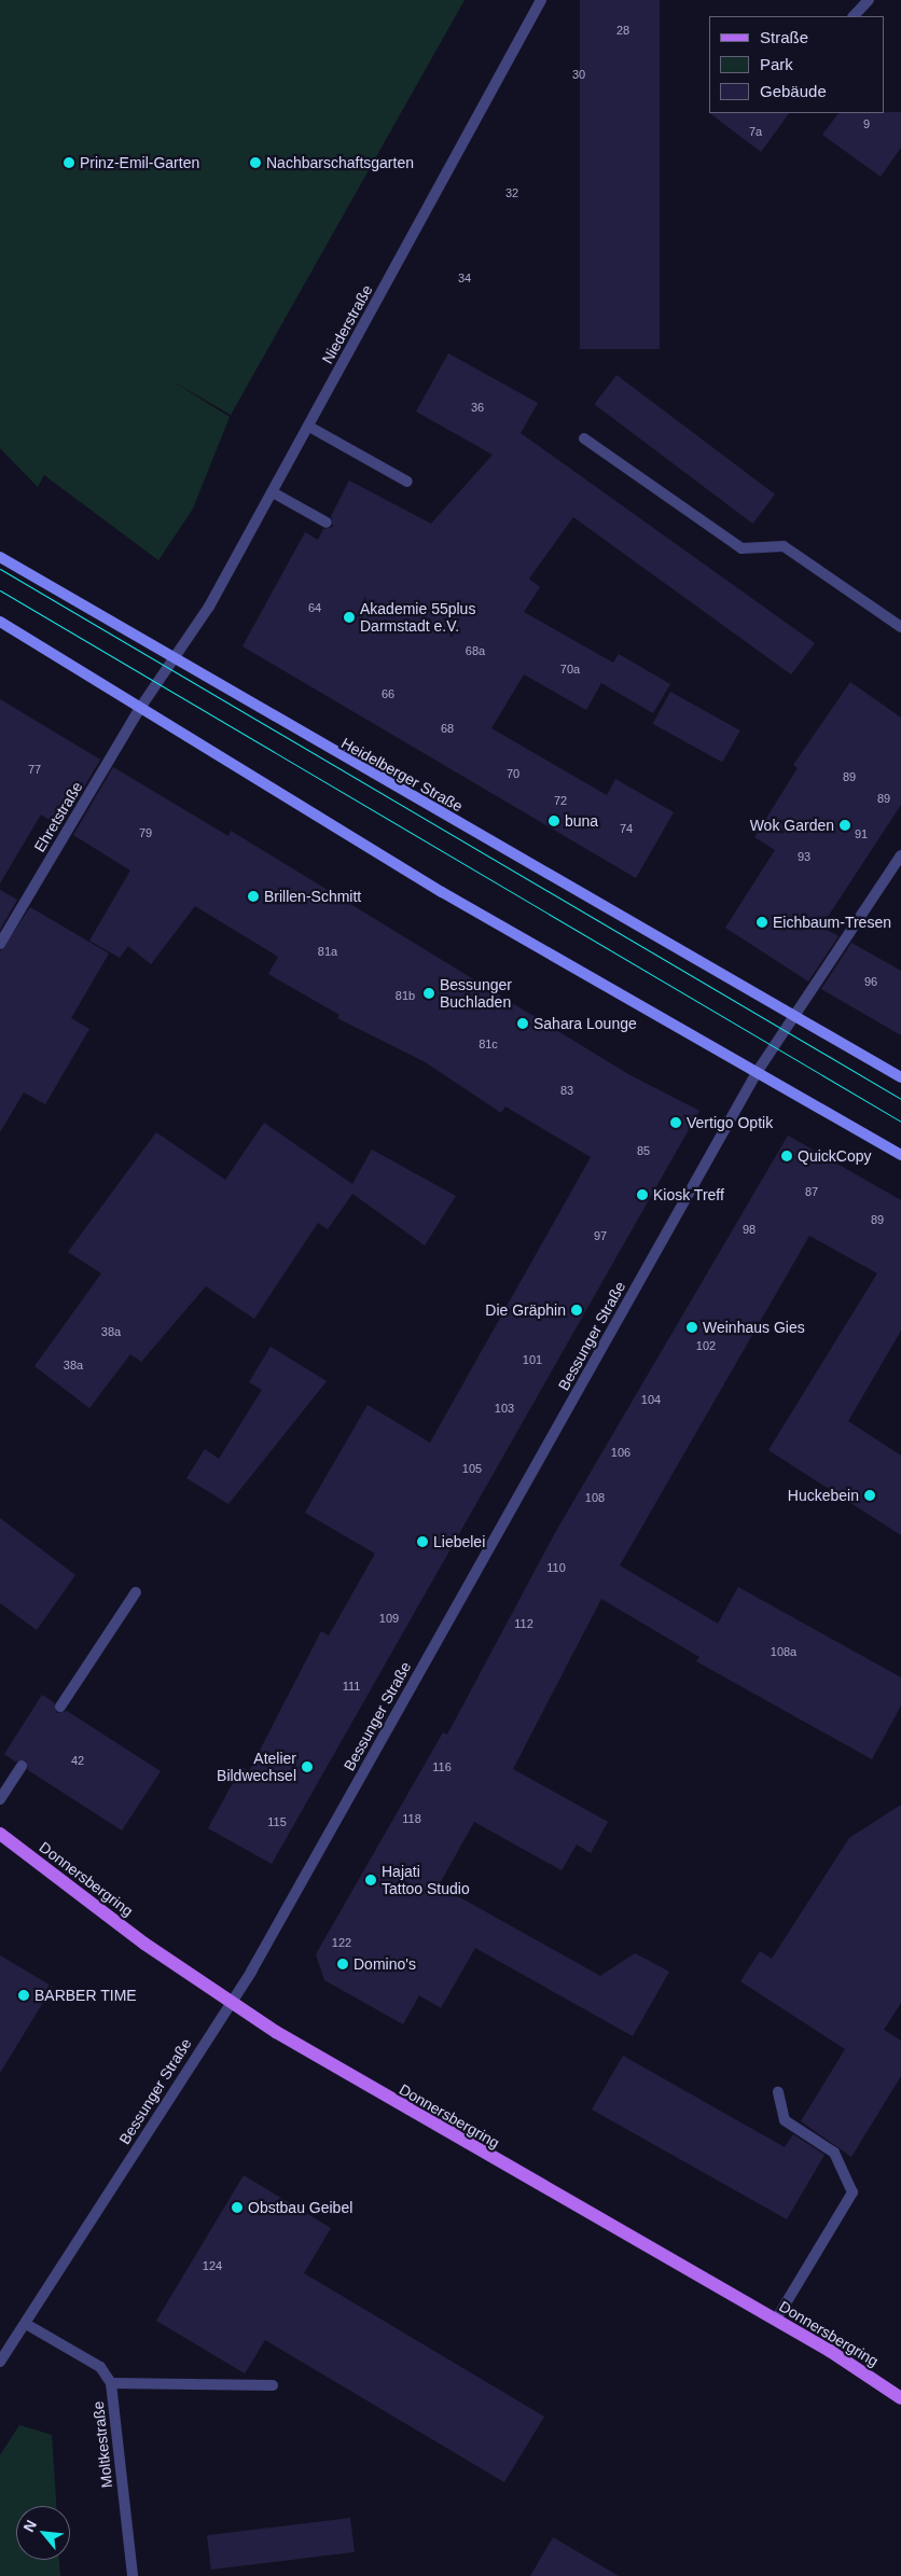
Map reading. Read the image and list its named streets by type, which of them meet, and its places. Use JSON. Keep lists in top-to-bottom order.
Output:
{
  "streets": {
    "main road": ["Heidelberger Straße", "Donnersbergring"],
    "street": [
      "Niederstraße",
      "Ehretstraße",
      "Bessunger Straße",
      "Moltkestraße"
    ]
  },
  "crossings": [
    ["Niederstraße", "Heidelberger Straße"],
    ["Niederstraße", "Ehretstraße"],
    ["Heidelberger Straße", "Ehretstraße"],
    ["Bessunger Straße", "Donnersbergring"],
    ["Bessunger Straße", "Moltkestraße"]
  ],
  "places": [
    "Prinz-Emil-Garten",
    "Nachbarschaftsgarten",
    "Akademie 55plus Darmstadt e.V.",
    "buna",
    "Wok Garden",
    "Brillen-Schmitt",
    "Eichbaum-Tresen",
    "Bessunger Buchladen",
    "Sahara Lounge",
    "Vertigo Optik",
    "QuickCopy",
    "Kiosk Treff",
    "Die Gräphin",
    "Weinhaus Gies",
    "Huckebein",
    "Liebelei",
    "Atelier Bildwechsel",
    "Hajati Tattoo Studio",
    "Domino's",
    "BARBER TIME",
    "Obstbau Geibel"
  ],
  "house_numbers": [
    "28",
    "30",
    "9",
    "7a",
    "32",
    "34",
    "36",
    "64",
    "68a",
    "70a",
    "66",
    "68",
    "77",
    "70",
    "89",
    "89",
    "72",
    "74",
    "79",
    "91",
    "93",
    "81a",
    "96",
    "81b",
    "81c",
    "83",
    "85",
    "87",
    "89",
    "98",
    "97",
    "38a",
    "102",
    "101",
    "38a",
    "104",
    "103",
    "106",
    "105",
    "108",
    "110",
    "109",
    "112",
    "108a",
    "111",
    "42",
    "116",
    "118",
    "115",
    "122",
    "124"
  ],
  "legend": ["Straße", "Park", "Gebäude"],
  "north": "top left"
}
